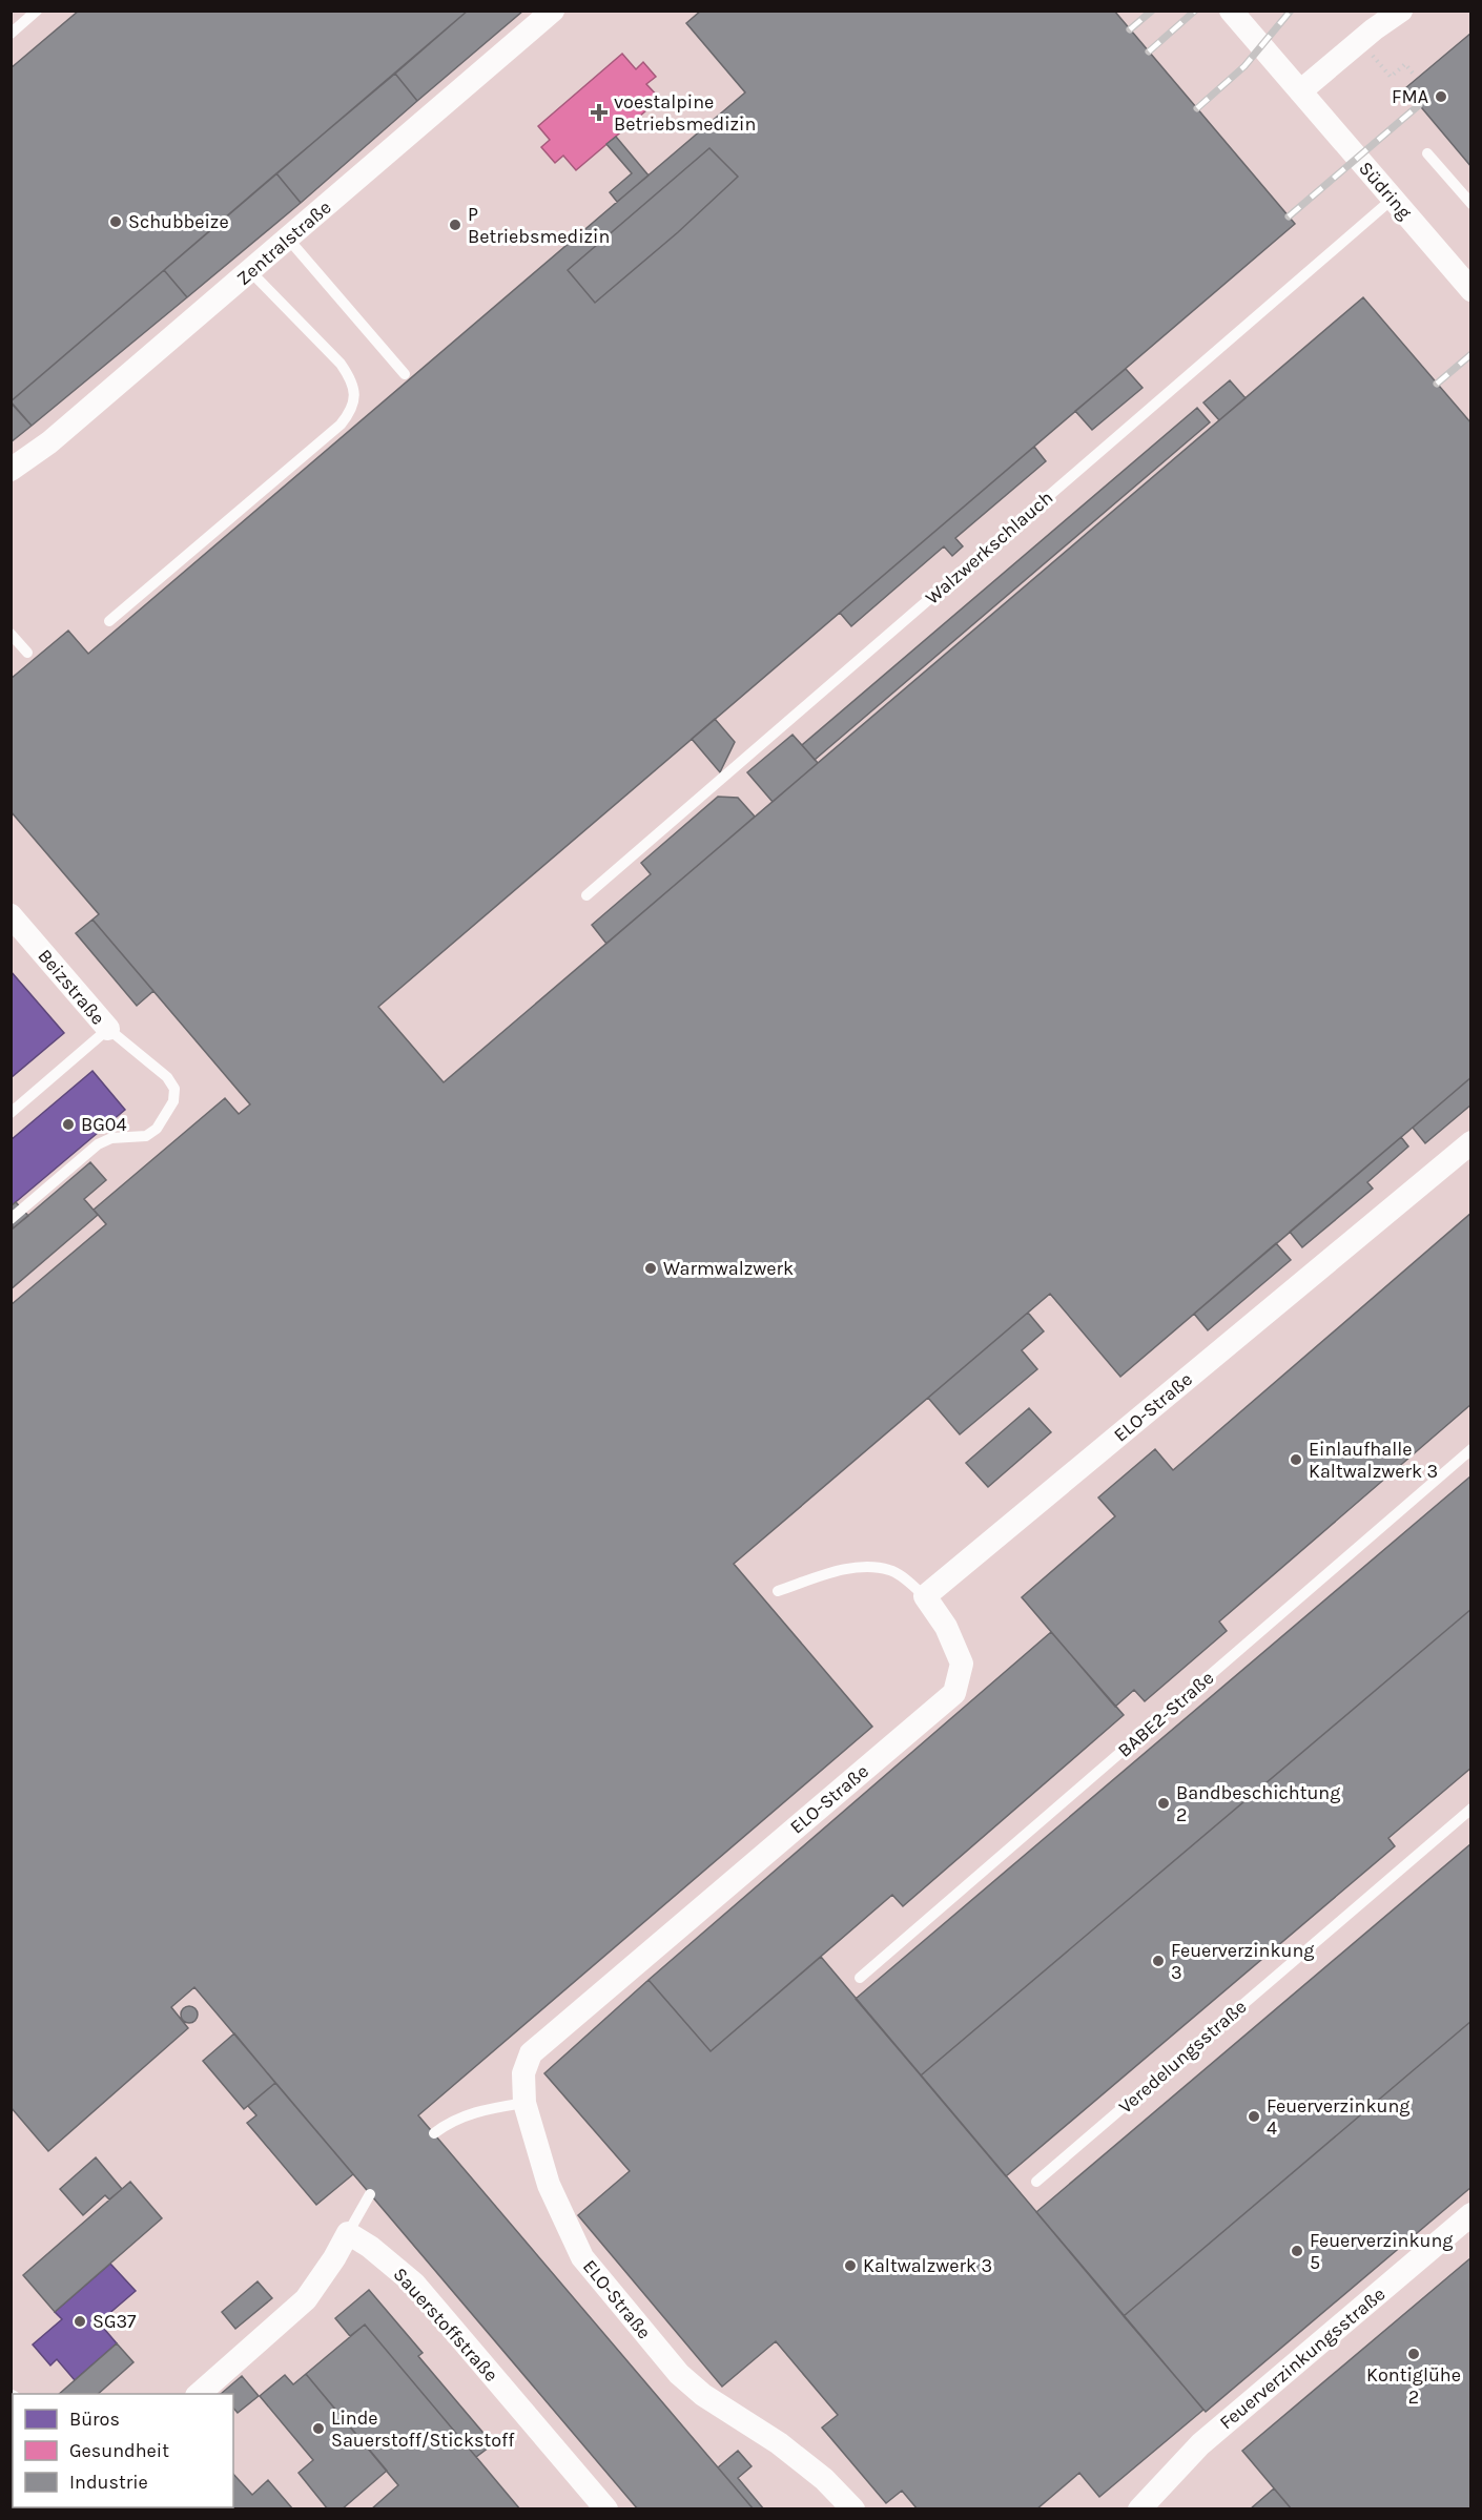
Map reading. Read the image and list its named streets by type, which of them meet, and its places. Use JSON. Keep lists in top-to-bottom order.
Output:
{
  "streets": {
    "street": [
      "Südring",
      "Zentralstraße",
      "Beizstraße",
      "ELO-Straße",
      "Sauerstoffstraße",
      "Feuerverzinkungsstraße"
    ],
    "lane": ["Walzwerkschlauch", "BABE2-Straße", "Veredelungsstraße"]
  },
  "crossings": [
    ["Südring", "Walzwerkschlauch"]
  ],
  "places": {
    "other": [
      "FMA",
      "Schubbeize",
      "P Betriebsmedizin",
      "BG04",
      "Warmwalzwerk",
      "Einlaufhalle Kaltwalzwerk 3",
      "Bandbeschichtung 2",
      "Feuerverzinkung 3",
      "Feuerverzinkung 4",
      "Feuerverzinkung 5",
      "Kaltwalzwerk 3",
      "SG37",
      "Kontiglühe 2",
      "Linde Sauerstoff/Stickstoff"
    ],
    "health": ["voestalpine Betriebsmedizin"]
  },
  "legend": ["Büros", "Gesundheit", "Industrie"]
}
